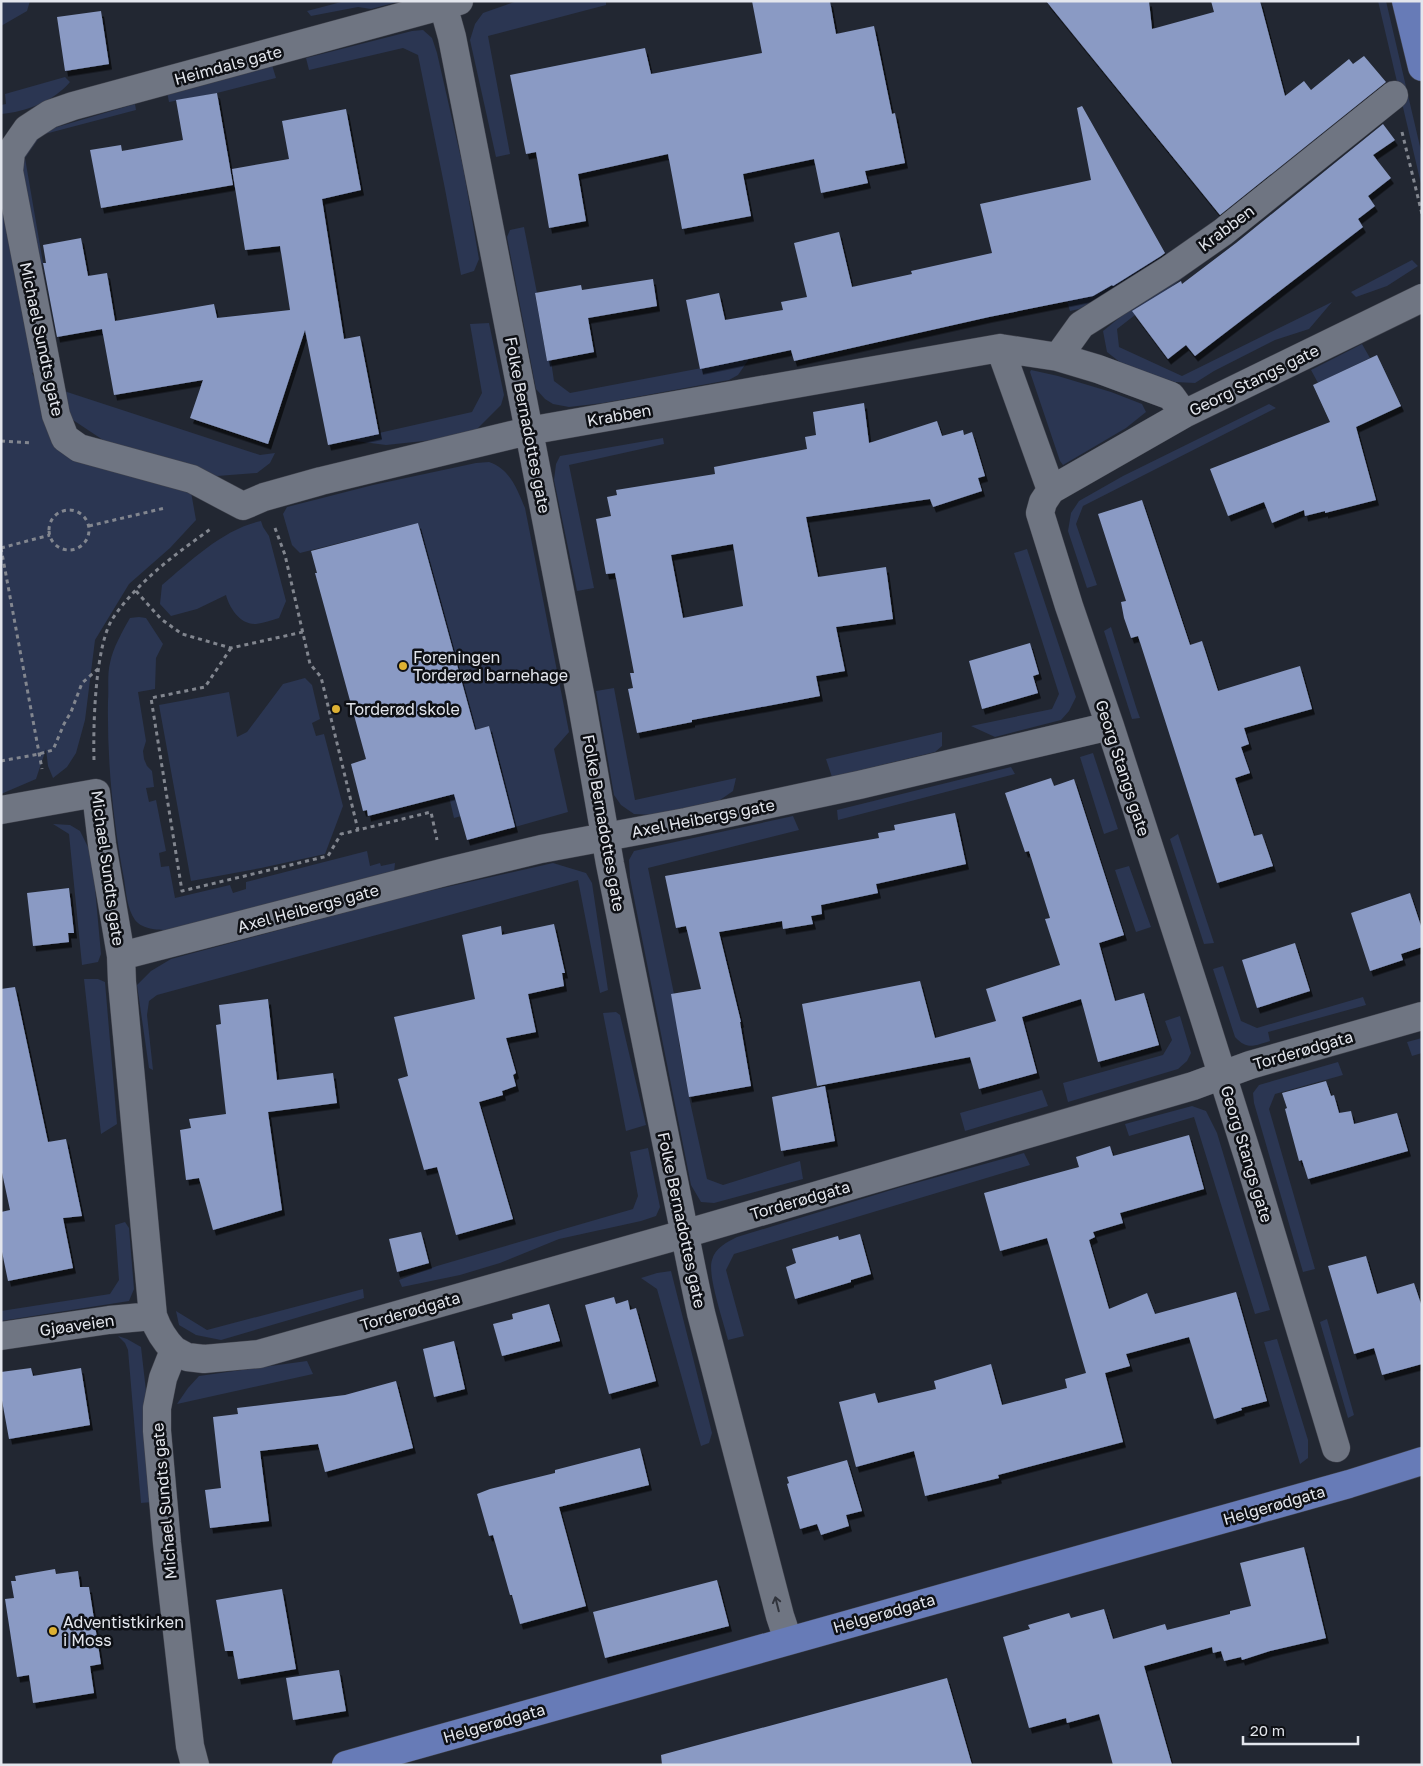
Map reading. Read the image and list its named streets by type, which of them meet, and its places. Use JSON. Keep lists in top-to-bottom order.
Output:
{
  "streets": {
    "main road": ["Helgerødgata"],
    "street": [
      "Heimdals gate",
      "Krabben",
      "Michael Sundts gate",
      "Georg Stangs gate",
      "Folke Bernadottes gate",
      "Axel Heibergs gate",
      "Torderødgata",
      "Gjøaveien"
    ]
  },
  "crossings": [
    ["Heimdals gate", "Michael Sundts gate"],
    ["Heimdals gate", "Folke Bernadottes gate"],
    ["Krabben", "Michael Sundts gate"],
    ["Krabben", "Georg Stangs gate"],
    ["Krabben", "Folke Bernadottes gate"],
    ["Michael Sundts gate", "Axel Heibergs gate"],
    ["Michael Sundts gate", "Torderødgata"],
    ["Michael Sundts gate", "Gjøaveien"],
    ["Georg Stangs gate", "Axel Heibergs gate"],
    ["Georg Stangs gate", "Torderødgata"],
    ["Folke Bernadottes gate", "Axel Heibergs gate"],
    ["Folke Bernadottes gate", "Torderødgata"],
    ["Folke Bernadottes gate", "Helgerødgata"]
  ],
  "places": ["Foreningen Torderød barnehage", "Torderød skole", "Adventistkirken i Moss"],
  "scale_bar": "20 m"
}
